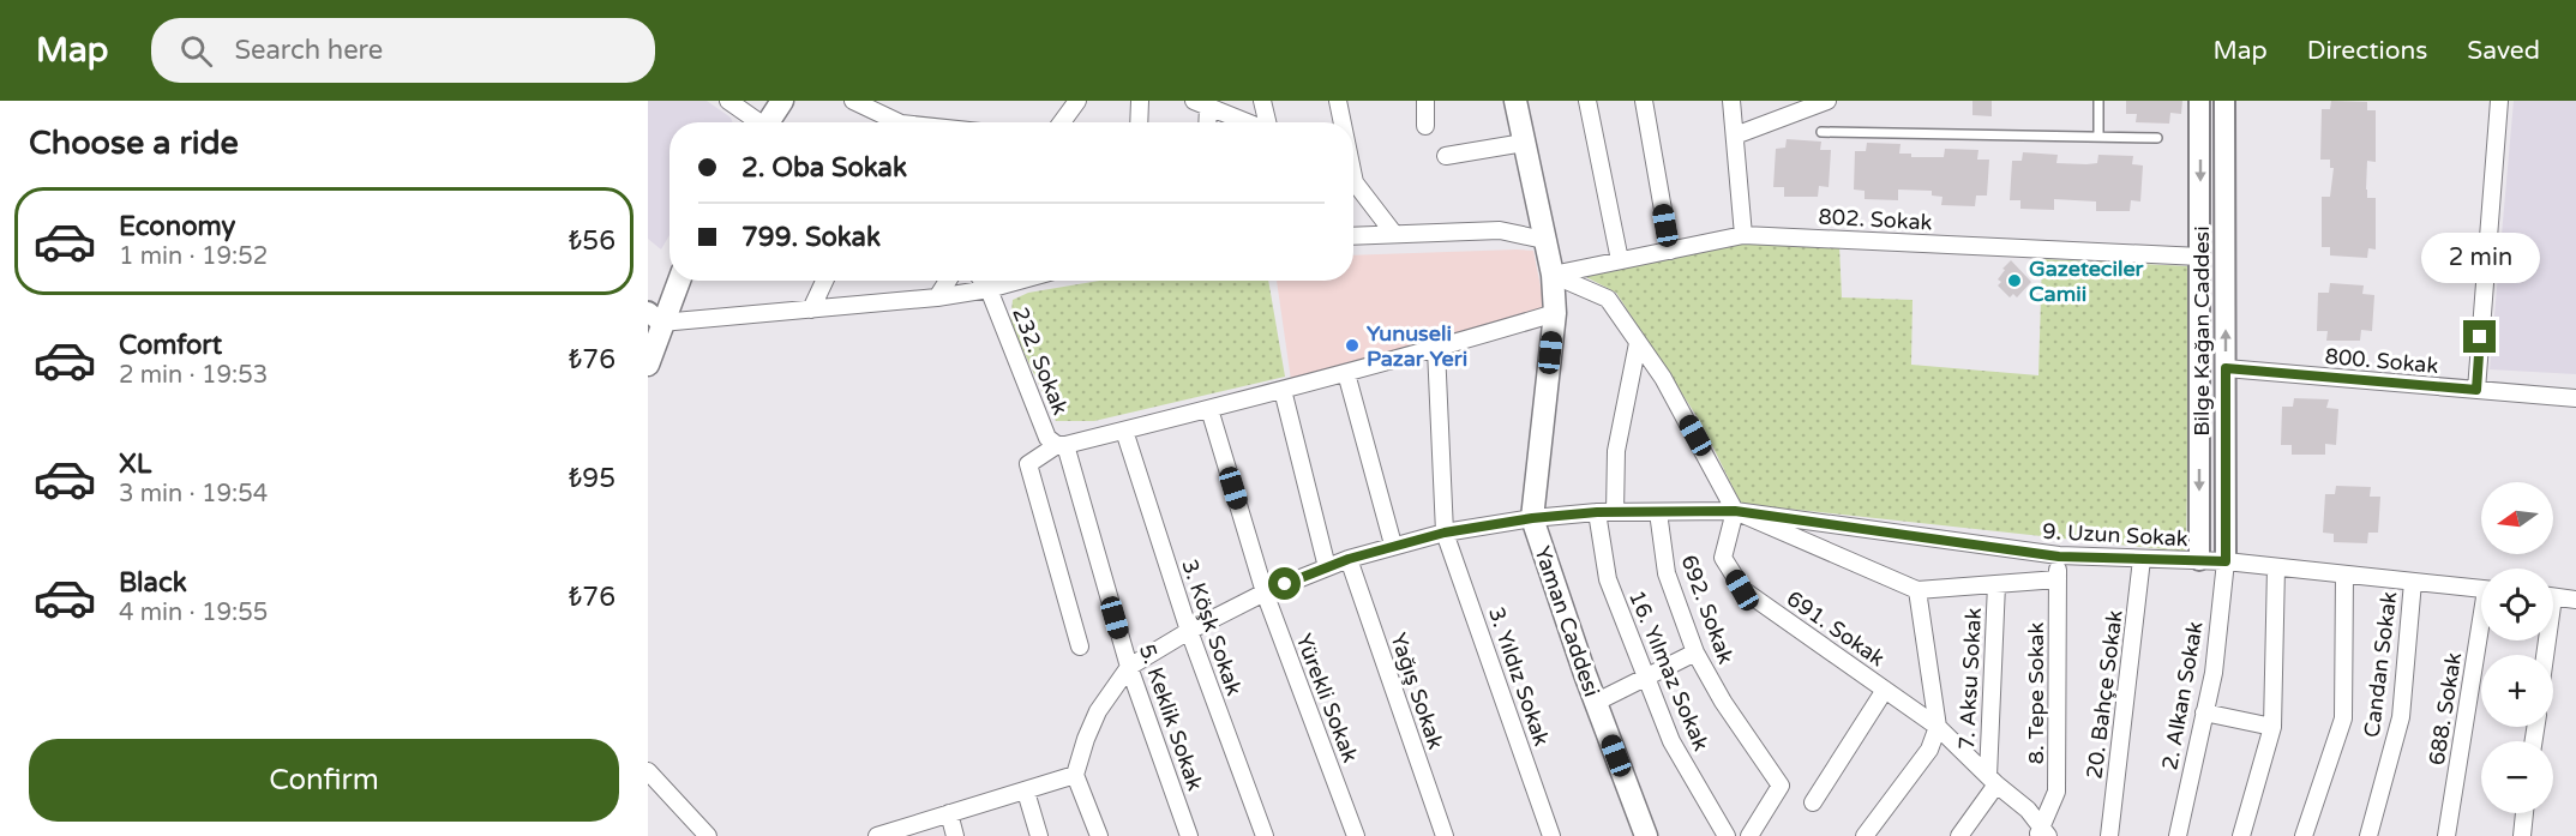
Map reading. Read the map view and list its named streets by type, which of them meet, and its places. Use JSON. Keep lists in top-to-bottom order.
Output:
{
  "streets": {
    "main road": ["Yaman Caddesi"],
    "street": [
      "802. Sokak",
      "Bilge Kağan Caddesi",
      "232. Sokak",
      "800. Sokak",
      "9. Uzun Sokak",
      "692. Sokak",
      "3. Köşk Sokak",
      "691. Sokak",
      "Candan Sokak",
      "16. Yılmaz Sokak",
      "3. Yıldız Sokak",
      "7. Aksu Sokak",
      "Yağış Sokak",
      "8. Tepe Sokak",
      "20. Bahçe Sokak",
      "2. Alkan Sokak",
      "Yürekli Sokak",
      "688. Sokak",
      "5. Keklik Sokak"
    ]
  },
  "crossings": [
    ["802. Sokak", "Bilge Kağan Caddesi"],
    ["802. Sokak", "Yaman Caddesi"],
    ["Bilge Kağan Caddesi", "800. Sokak"],
    ["Bilge Kağan Caddesi", "9. Uzun Sokak"],
    ["Bilge Kağan Caddesi", "2. Alkan Sokak"],
    ["232. Sokak", "5. Keklik Sokak"],
    ["9. Uzun Sokak", "692. Sokak"],
    ["9. Uzun Sokak", "Yaman Caddesi"],
    ["9. Uzun Sokak", "3. Köşk Sokak"],
    ["9. Uzun Sokak", "691. Sokak"],
    ["9. Uzun Sokak", "Candan Sokak"],
    ["9. Uzun Sokak", "16. Yılmaz Sokak"],
    ["9. Uzun Sokak", "3. Yıldız Sokak"],
    ["9. Uzun Sokak", "Yağış Sokak"],
    ["9. Uzun Sokak", "8. Tepe Sokak"],
    ["9. Uzun Sokak", "20. Bahçe Sokak"],
    ["9. Uzun Sokak", "2. Alkan Sokak"],
    ["9. Uzun Sokak", "Yürekli Sokak"],
    ["9. Uzun Sokak", "5. Keklik Sokak"],
    ["691. Sokak", "7. Aksu Sokak"],
    ["691. Sokak", "8. Tepe Sokak"]
  ],
  "places": ["Gazeteciler Camii", "Yunuseli Pazar Yeri"],
  "north": "left",
  "page": {
    "header": "Map",
    "search": "Search here",
    "nav": ["Map", "Directions", "Saved"],
    "heading": "Choose a ride",
    "banner": ["2. Oba Sokak", "799. Sokak"],
    "list": [
      {
        "name": "Economy",
        "note": "1 min · 19:52",
        "value": "₺56"
      },
      {
        "name": "Comfort",
        "note": "2 min · 19:53",
        "value": "₺76"
      },
      {
        "name": "XL",
        "note": "3 min · 19:54",
        "value": "₺95"
      },
      {
        "name": "Black",
        "note": "4 min · 19:55",
        "value": "₺76"
      }
    ],
    "bubble": "2 min",
    "map_buttons": ["+", "−"],
    "buttons": "Confirm"
  }
}
